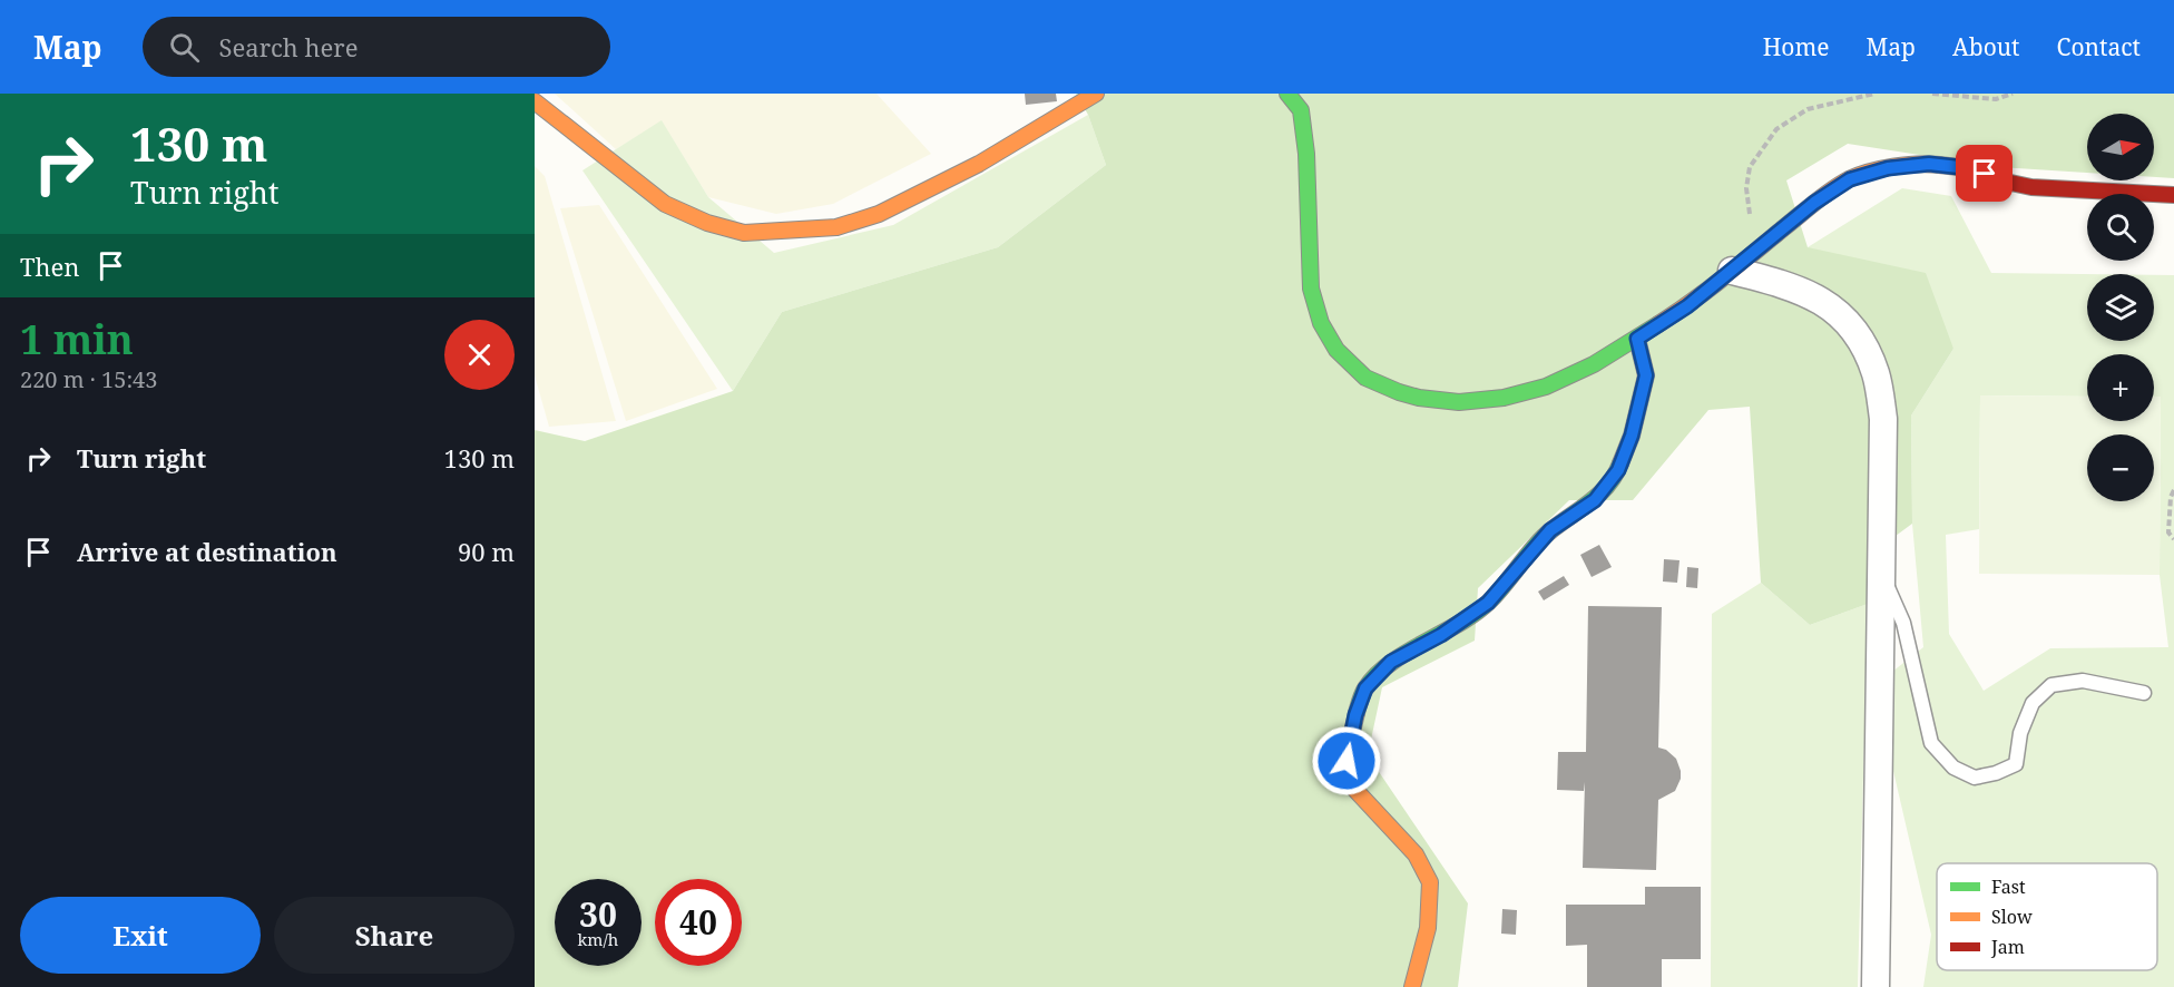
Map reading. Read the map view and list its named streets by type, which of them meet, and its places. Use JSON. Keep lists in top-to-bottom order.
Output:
{
  "legend": ["Fast", "Slow", "Jam"],
  "north": "right",
  "page": {
    "header": "Map",
    "search": "Search here",
    "nav": [
      "Home",
      "Map",
      "About",
      "Contact"
    ],
    "turn": ["130 m", "Turn right"],
    "map_buttons": ["+", "−"],
    "then": "Then",
    "heading": ["1 min", "220 m · 15:43"],
    "list": [
      {
        "name": "Turn right",
        "value": "130 m"
      },
      {
        "name": "Arrive at destination",
        "value": "90 m"
      }
    ],
    "speed": "30 km/h",
    "limit": "40",
    "buttons": ["Exit", "Share"]
  }
}
